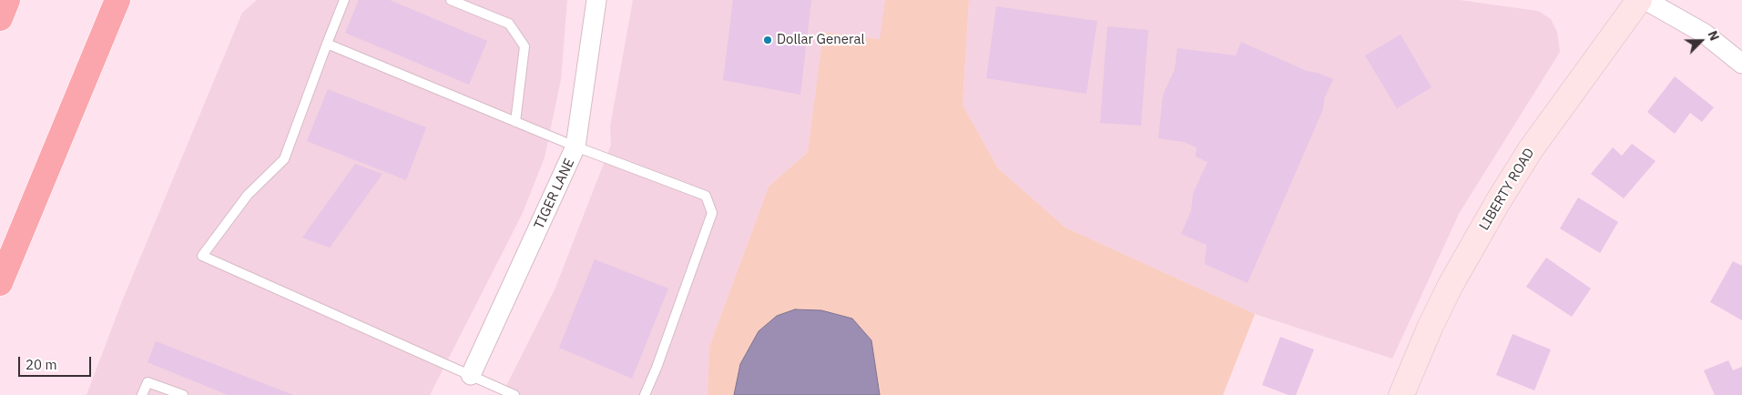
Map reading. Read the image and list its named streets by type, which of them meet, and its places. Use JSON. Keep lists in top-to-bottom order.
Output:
{
  "streets": {
    "street": ["LIBERTY ROAD", "TIGER LANE"]
  },
  "places": ["Dollar General"],
  "scale_bar": "20 m",
  "north": "top right"
}
